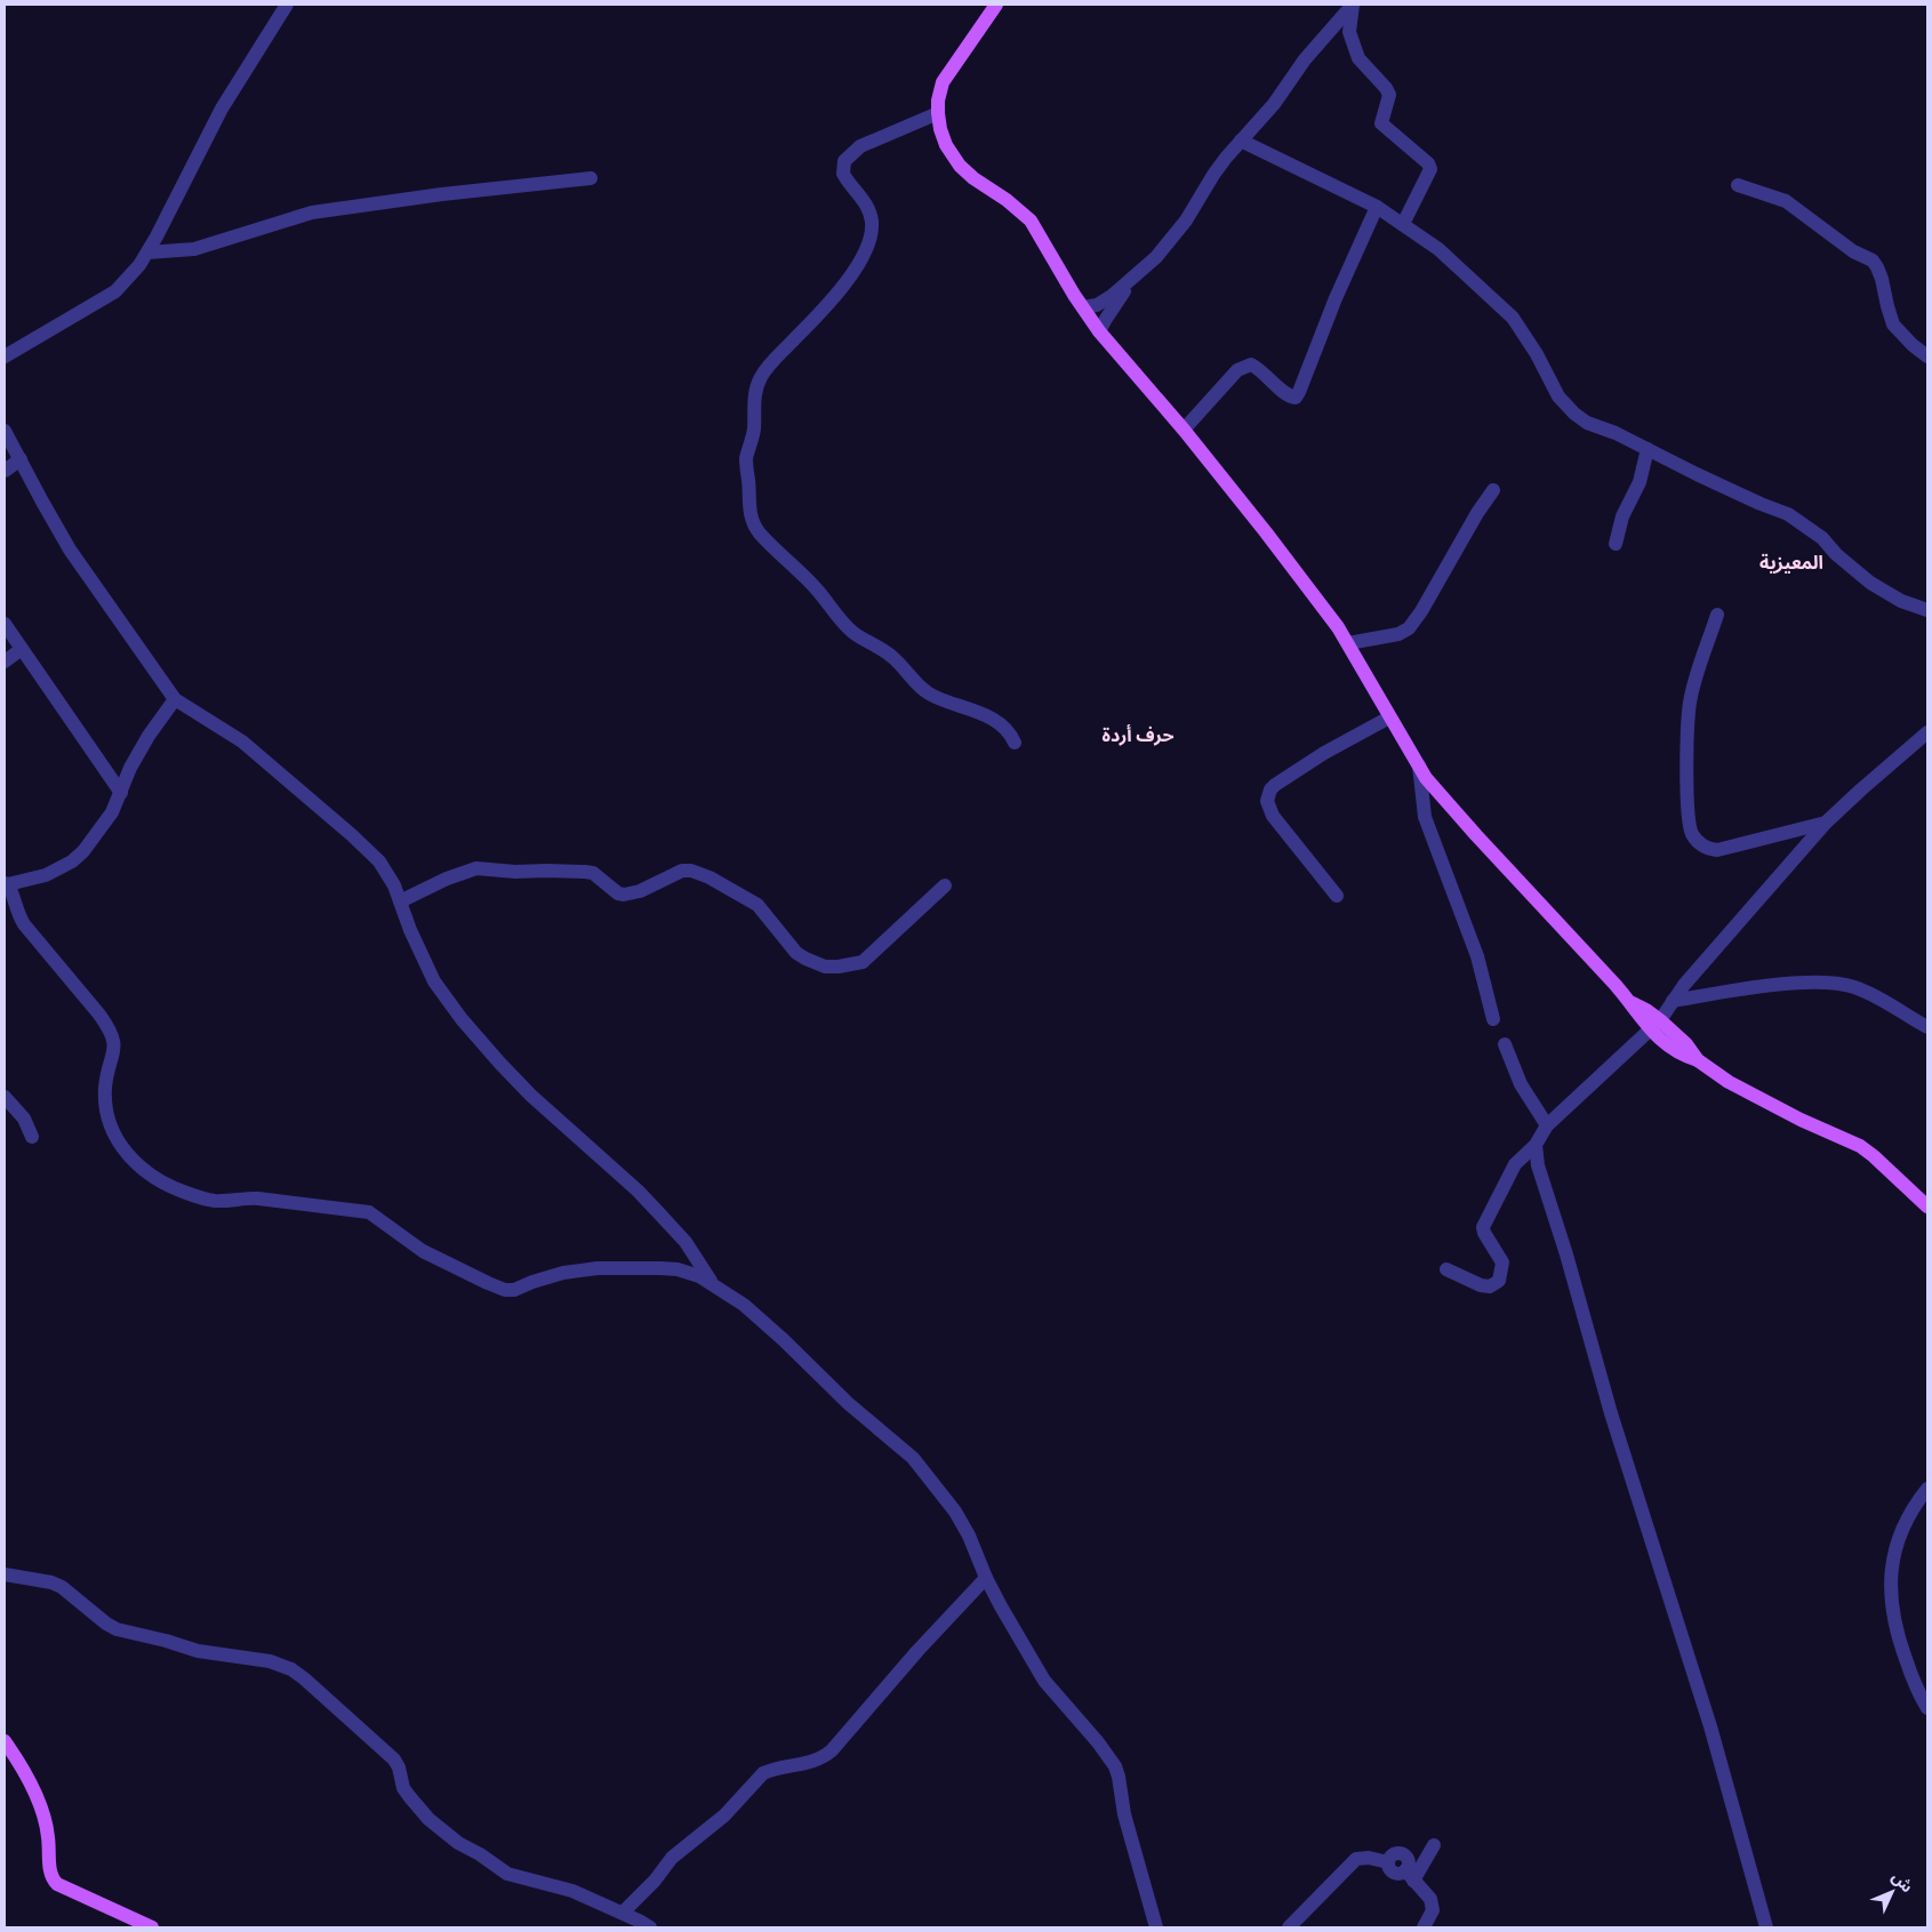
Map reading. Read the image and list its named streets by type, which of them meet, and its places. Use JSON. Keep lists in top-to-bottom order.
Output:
{
  "districts": ["المعيزية", "حرف أردة"],
  "north": "top right"
}
